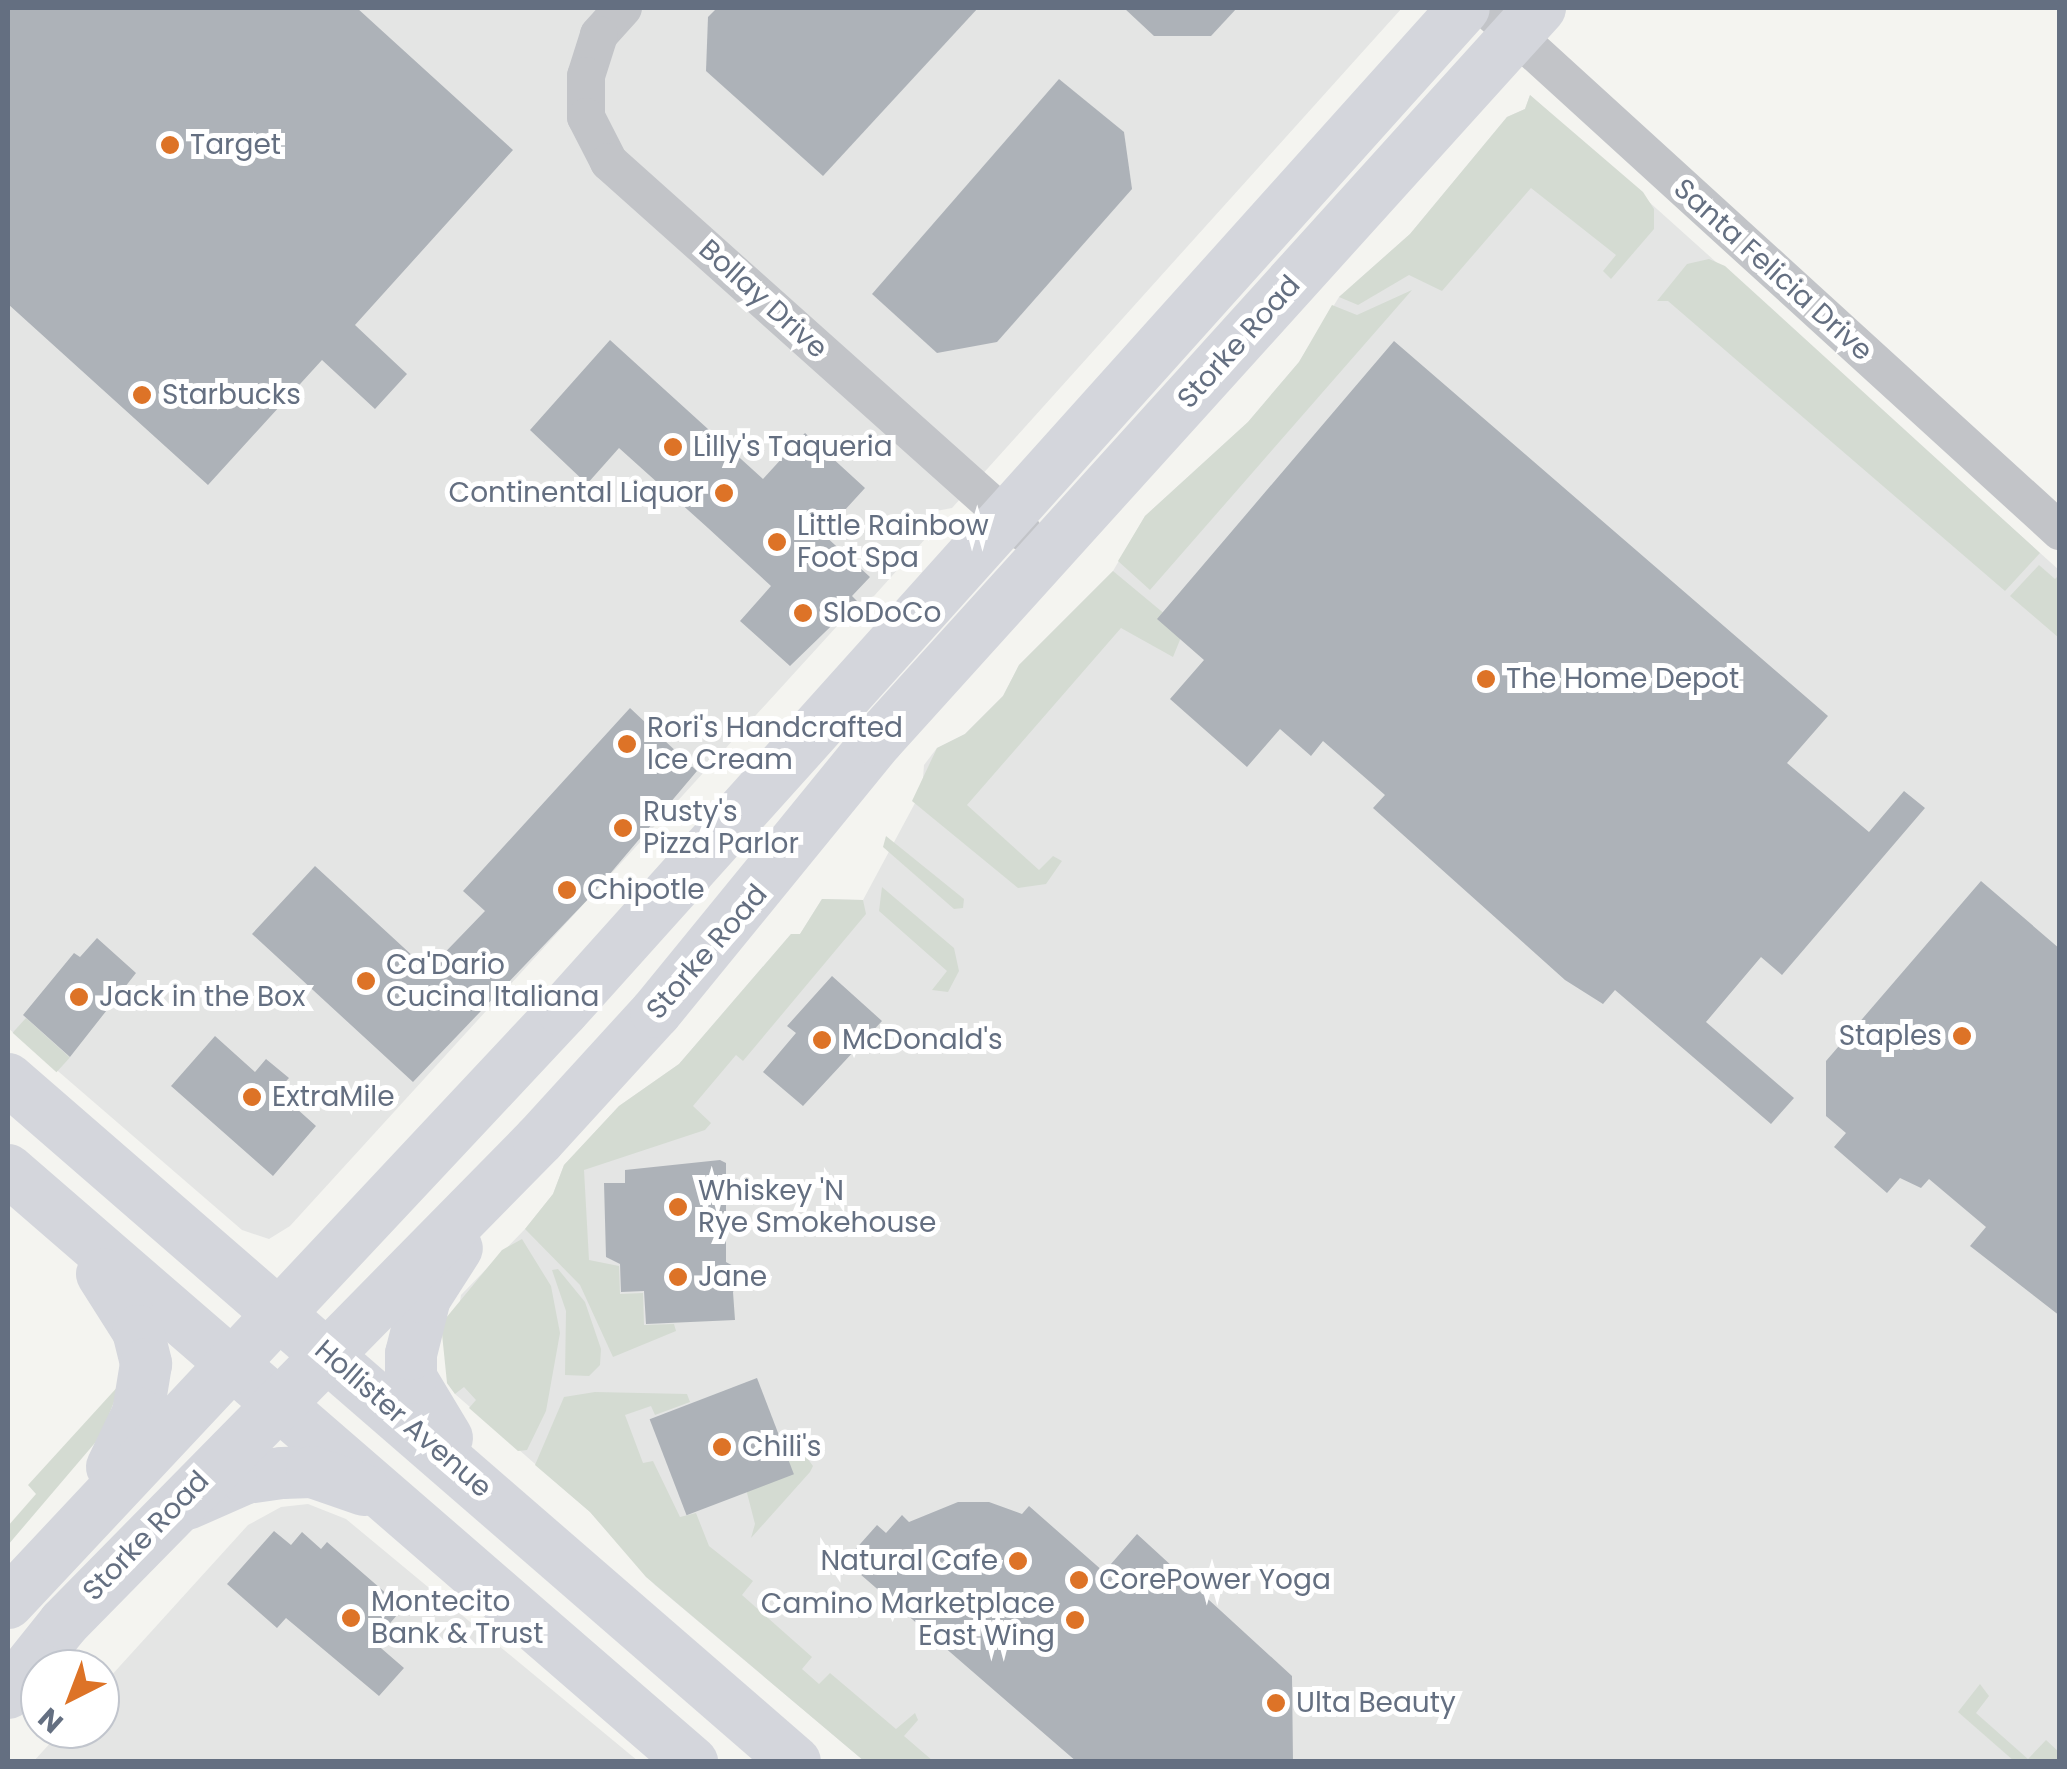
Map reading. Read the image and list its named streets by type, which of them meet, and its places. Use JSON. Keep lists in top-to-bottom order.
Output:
{
  "streets": {
    "main road": ["Storke Road", "Hollister Avenue"],
    "street": ["Santa Felicia Drive", "Bollay Drive"]
  },
  "crossings": [
    ["Santa Felicia Drive", "Storke Road"],
    ["Bollay Drive", "Storke Road"],
    ["Storke Road", "Hollister Avenue"]
  ],
  "places": [
    "Target",
    "Starbucks",
    "Lilly's Taqueria",
    "Continental Liquor",
    "Little Rainbow Foot Spa",
    "SloDoCo",
    "The Home Depot",
    "Rori's Handcrafted Ice Cream",
    "Rusty's Pizza Parlor",
    "Chipotle",
    "Ca'Dario Cucina Italiana",
    "Jack in the Box",
    "Staples",
    "McDonald's",
    "ExtraMile",
    "Whiskey 'N Rye Smokehouse",
    "Jane",
    "Chili's",
    "Natural Cafe",
    "CorePower Yoga",
    "Montecito Bank & Trust",
    "Camino Marketplace East Wing",
    "Ulta Beauty"
  ],
  "north": "bottom left"
}
